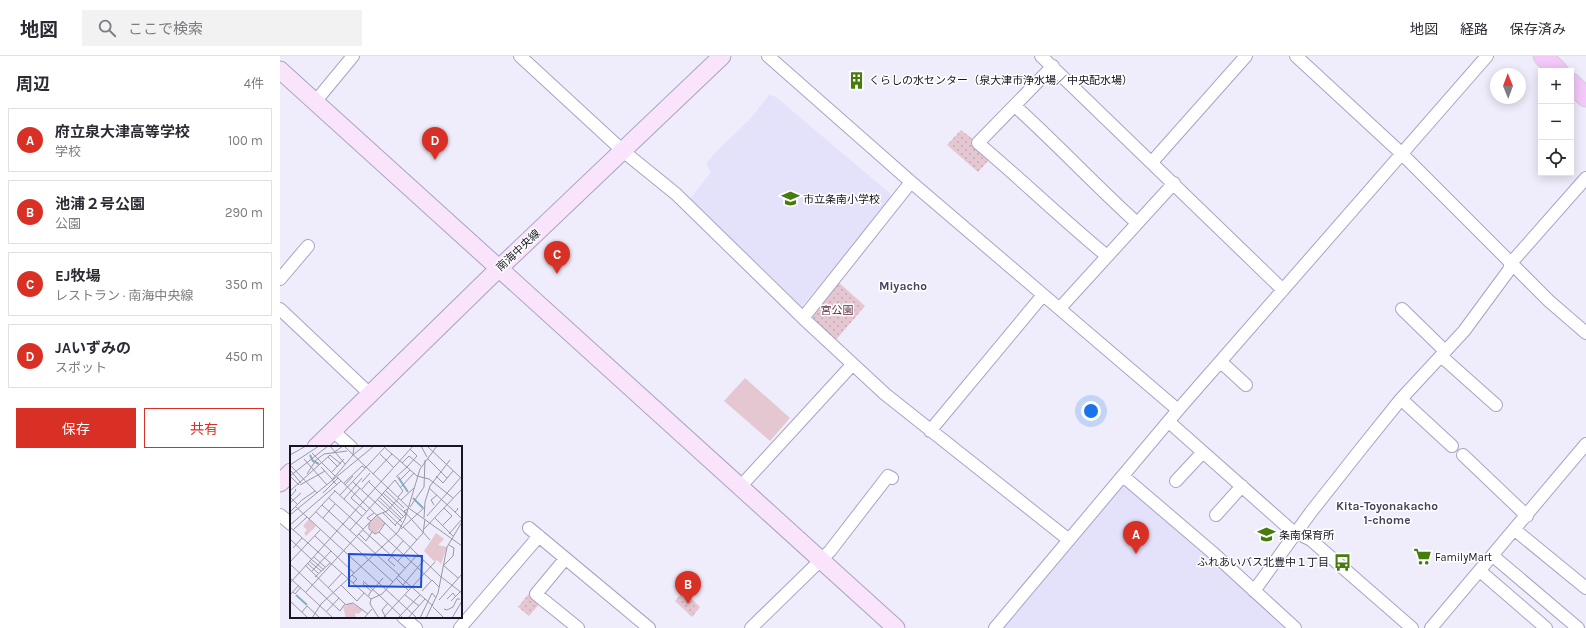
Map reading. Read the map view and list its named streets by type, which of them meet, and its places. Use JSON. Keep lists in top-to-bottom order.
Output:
{
  "streets": {
    "street": ["南海中央線"]
  },
  "districts": ["Miyacho", "Kita-Toyonakacho 1-chome"],
  "parks": ["宮公園"],
  "places": {
    "building": ["くらしの水センター（泉大津市浄水場／中央配水場）"],
    "school or university": ["市立条南小学校", "条南保育所"],
    "supermarket": ["FamilyMart"],
    "bus stop": ["ふれあいバス北豊中１丁目"]
  },
  "north": "top",
  "page": {
    "header": "地図",
    "search": "ここで検索",
    "nav": ["地図", "経路", "保存済み"],
    "heading": ["周辺", "4件"],
    "map_buttons": ["+", "−"],
    "list": [
      {
        "mark": "A",
        "name": "府立泉大津高等学校",
        "note": "学校",
        "value": "100 m"
      },
      {
        "mark": "B",
        "name": "池浦２号公園",
        "note": "公園",
        "value": "290 m"
      },
      {
        "mark": "C",
        "name": "EJ牧場",
        "note": "レストラン · 南海中央線",
        "value": "350 m"
      },
      {
        "mark": "D",
        "name": "JAいずみの",
        "note": "スポット",
        "value": "450 m"
      }
    ],
    "pins": [
      "D",
      "C",
      "A",
      "B"
    ],
    "buttons": ["保存", "共有"]
  }
}
